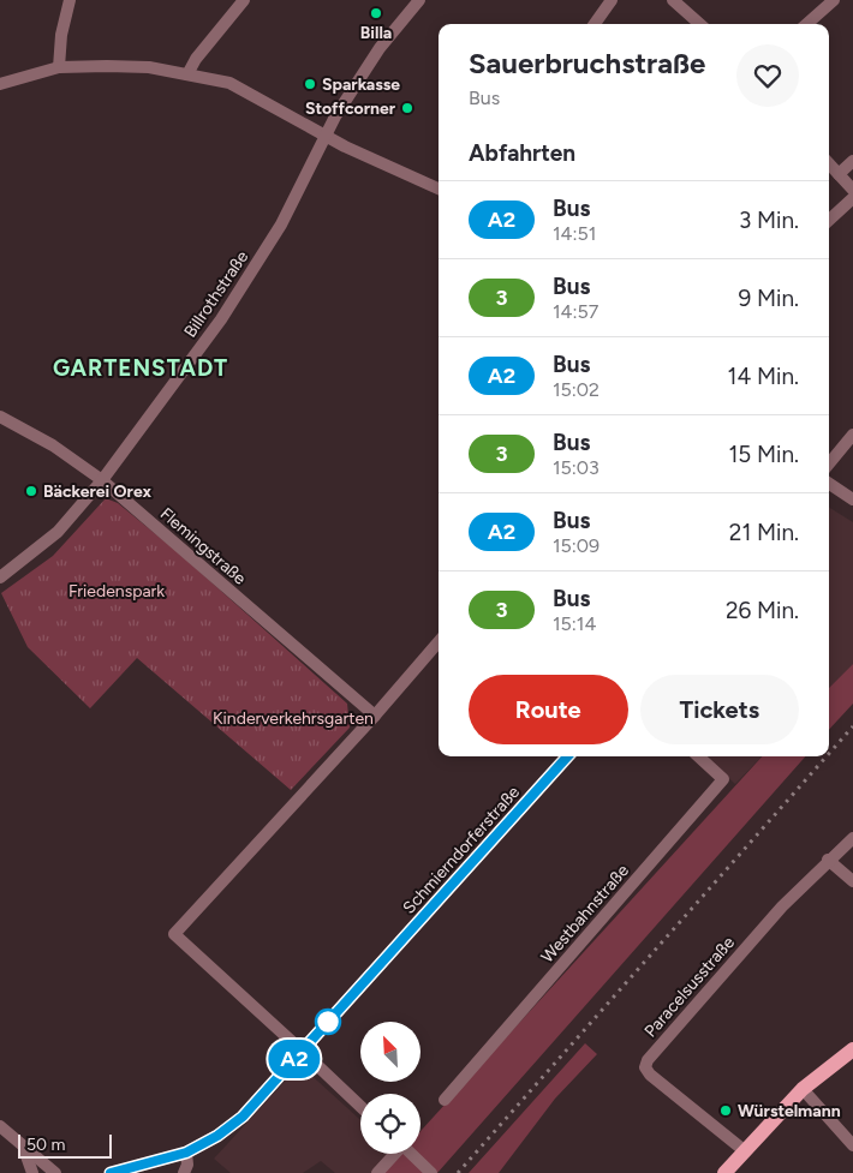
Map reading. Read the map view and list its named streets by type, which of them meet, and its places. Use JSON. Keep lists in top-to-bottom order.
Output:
{
  "streets": {
    "street": [
      "Billrothstraße",
      "Flemingstraße",
      "Schmierndorferstraße",
      "Westbahnstraße",
      "Paracelsusstraße"
    ]
  },
  "crossings": [
    ["Billrothstraße", "Flemingstraße"]
  ],
  "districts": ["GARTENSTADT"],
  "parks": ["Friedenspark", "Kinderverkehrsgarten"],
  "places": [
    "Billa",
    "Sparkasse",
    "Stoffcorner",
    "Bäckerei Orex",
    "Würstelmann"
  ],
  "lines": ["bus line A2"],
  "scale_bar": "50 m",
  "north": "top left",
  "page": {
    "on_map": "A2",
    "heading": [
      ["Sauerbruchstraße", "Bus"],
      "Abfahrten"
    ],
    "list": [
      {
        "mark": "A2",
        "name": "Bus",
        "note": "14:51",
        "value": "3 Min."
      },
      {
        "mark": "3",
        "name": "Bus",
        "note": "14:57",
        "value": "9 Min."
      },
      {
        "mark": "A2",
        "name": "Bus",
        "note": "15:02",
        "value": "14 Min."
      },
      {
        "mark": "3",
        "name": "Bus",
        "note": "15:03",
        "value": "15 Min."
      },
      {
        "mark": "A2",
        "name": "Bus",
        "note": "15:09",
        "value": "21 Min."
      },
      {
        "mark": "3",
        "name": "Bus",
        "note": "15:14",
        "value": "26 Min."
      }
    ],
    "buttons": ["Route", "Tickets"],
    "scale": "50 m"
  }
}
